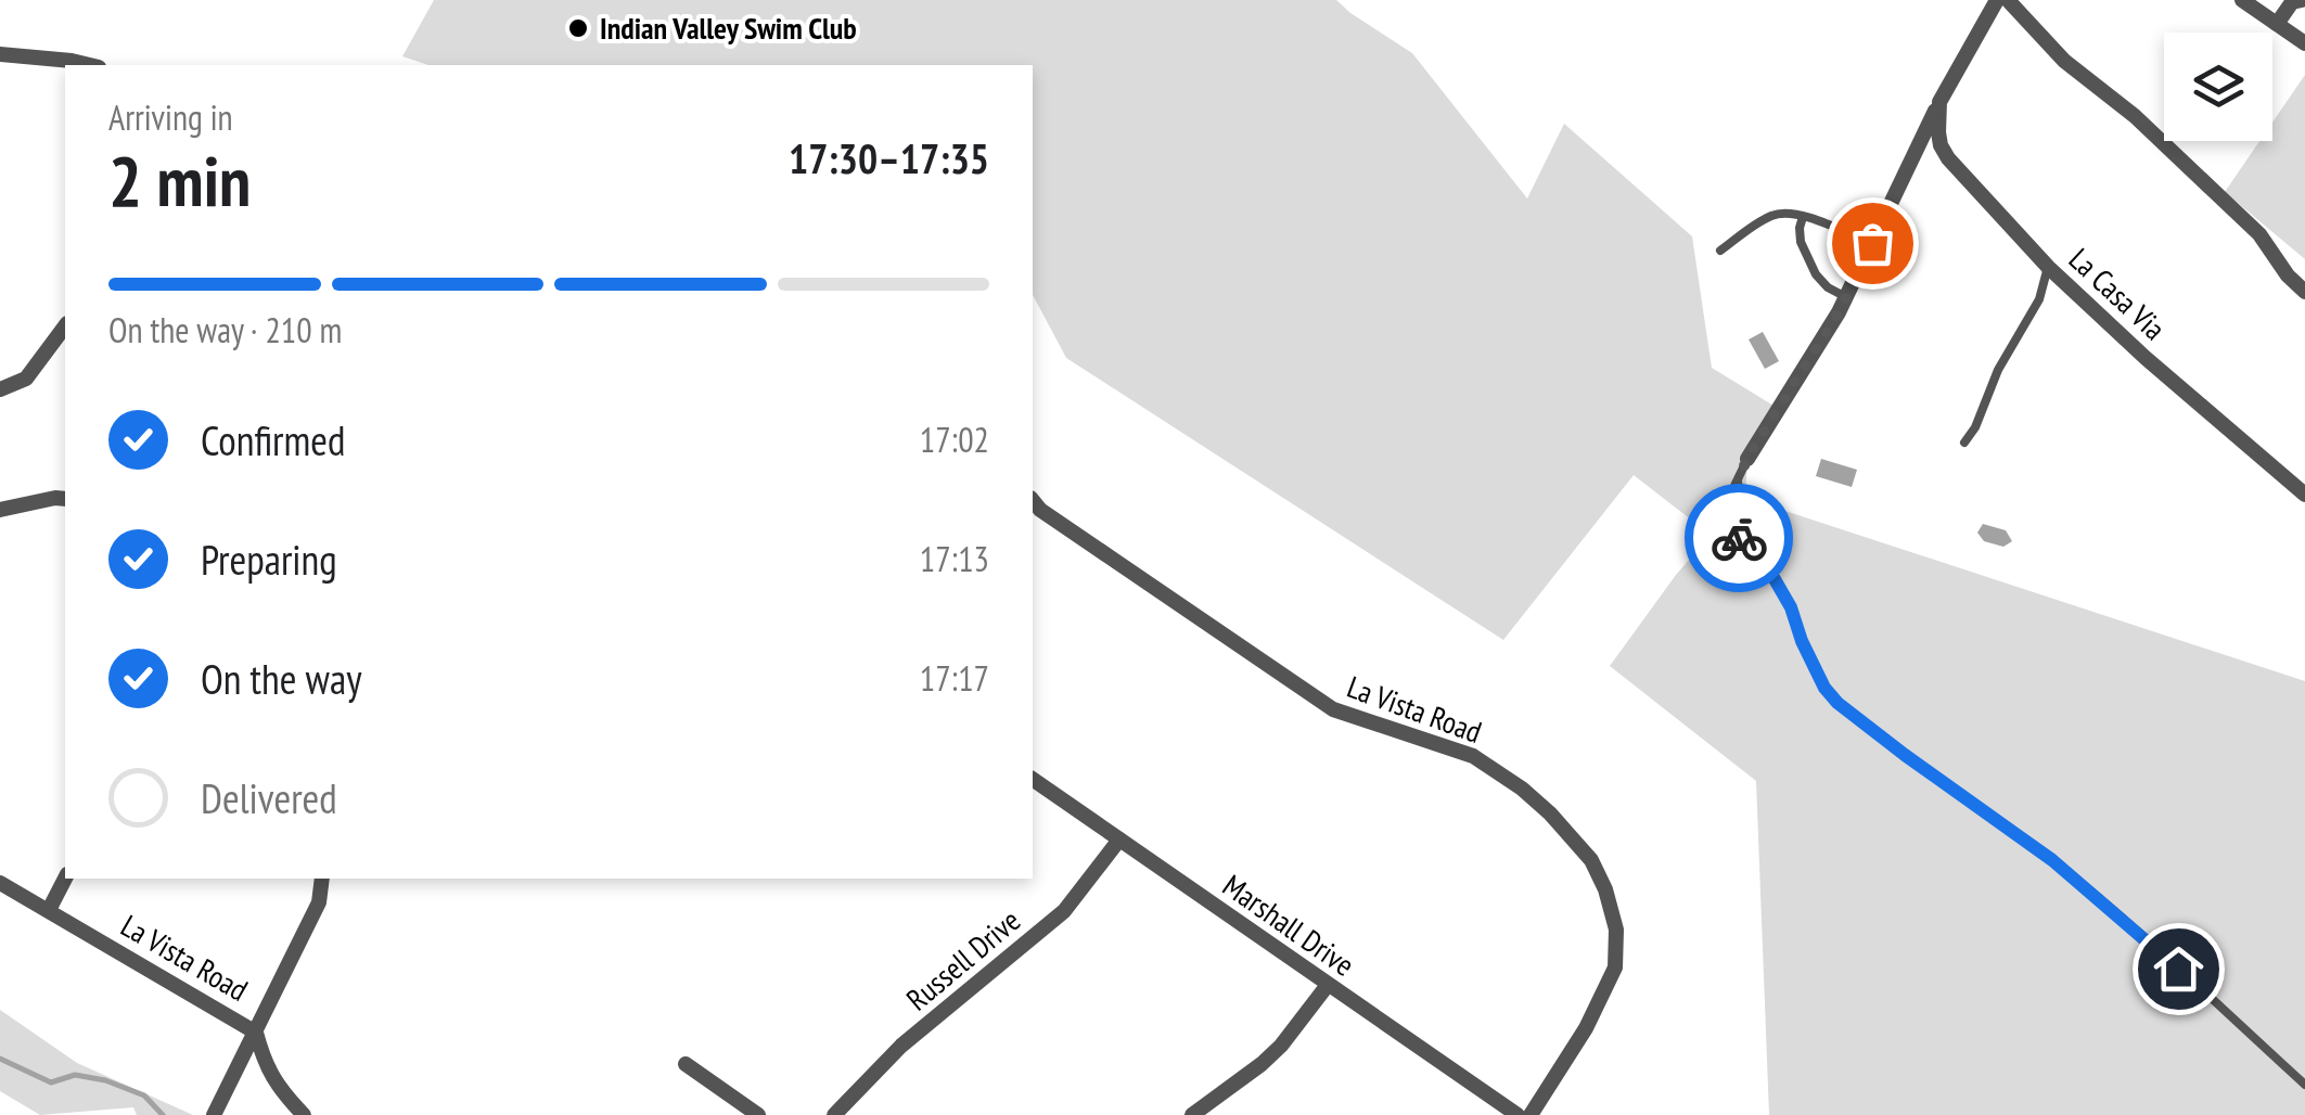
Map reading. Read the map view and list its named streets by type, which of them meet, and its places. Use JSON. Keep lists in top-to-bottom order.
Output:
{
  "streets": {
    "street": [
      "La Casa Via",
      "La Vista Road",
      "Marshall Drive",
      "Russell Drive"
    ]
  },
  "crossings": [
    ["Marshall Drive", "Russell Drive"]
  ],
  "places": ["Indian Valley Swim Club"],
  "page": {
    "heading": ["2 min", "Arriving in", "17:30–17:35"],
    "bar": "On the way · 210 m",
    "list": [
      ["Confirmed", "17:02"],
      ["Preparing", "17:13"],
      ["On the way", "17:17"],
      "Delivered"
    ]
  }
}
